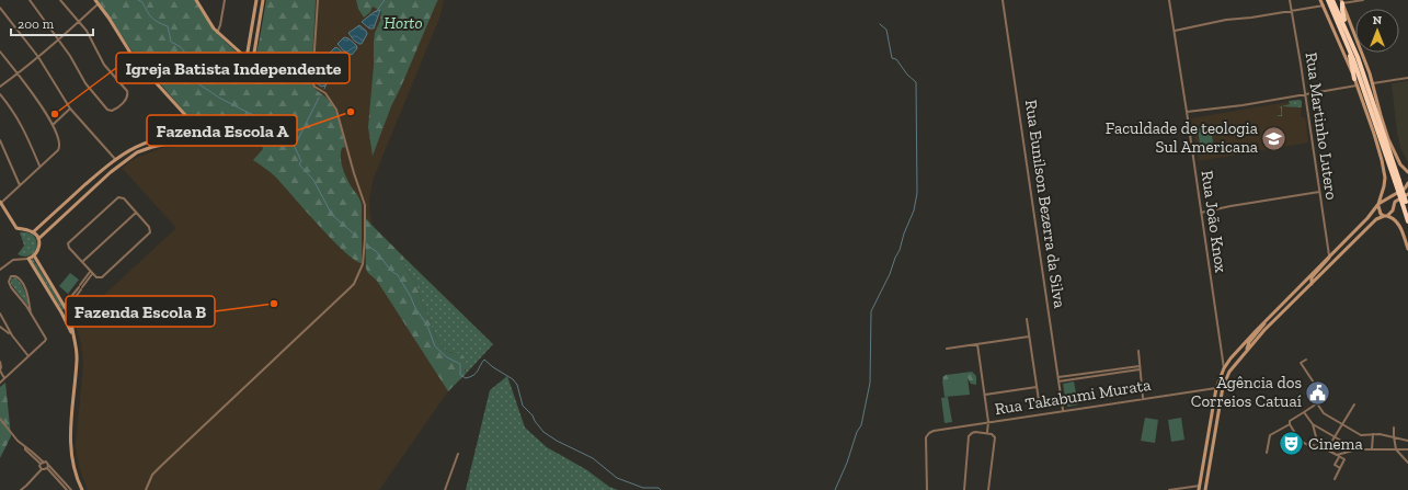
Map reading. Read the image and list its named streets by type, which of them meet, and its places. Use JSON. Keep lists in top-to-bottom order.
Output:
{
  "streets": {
    "street": [
      "Rua Martinho Lutero",
      "Rua Eunilson Bezerra da Silva",
      "Rua João Knox",
      "Rua Takabumi Murata"
    ]
  },
  "crossings": [
    ["Rua Eunilson Bezerra da Silva", "Rua Takabumi Murata"]
  ],
  "parks": ["Horto"],
  "places": {
    "other": ["Fazenda Escola A", "Igreja Batista Independente", "Fazenda Escola B"],
    "school or university": ["Faculdade de teologia Sul Americana"],
    "public building": ["Agência dos Correios Catuaí"],
    "theatre": ["Cinema"]
  },
  "scale_bar": "200 m",
  "north": "top"
}
